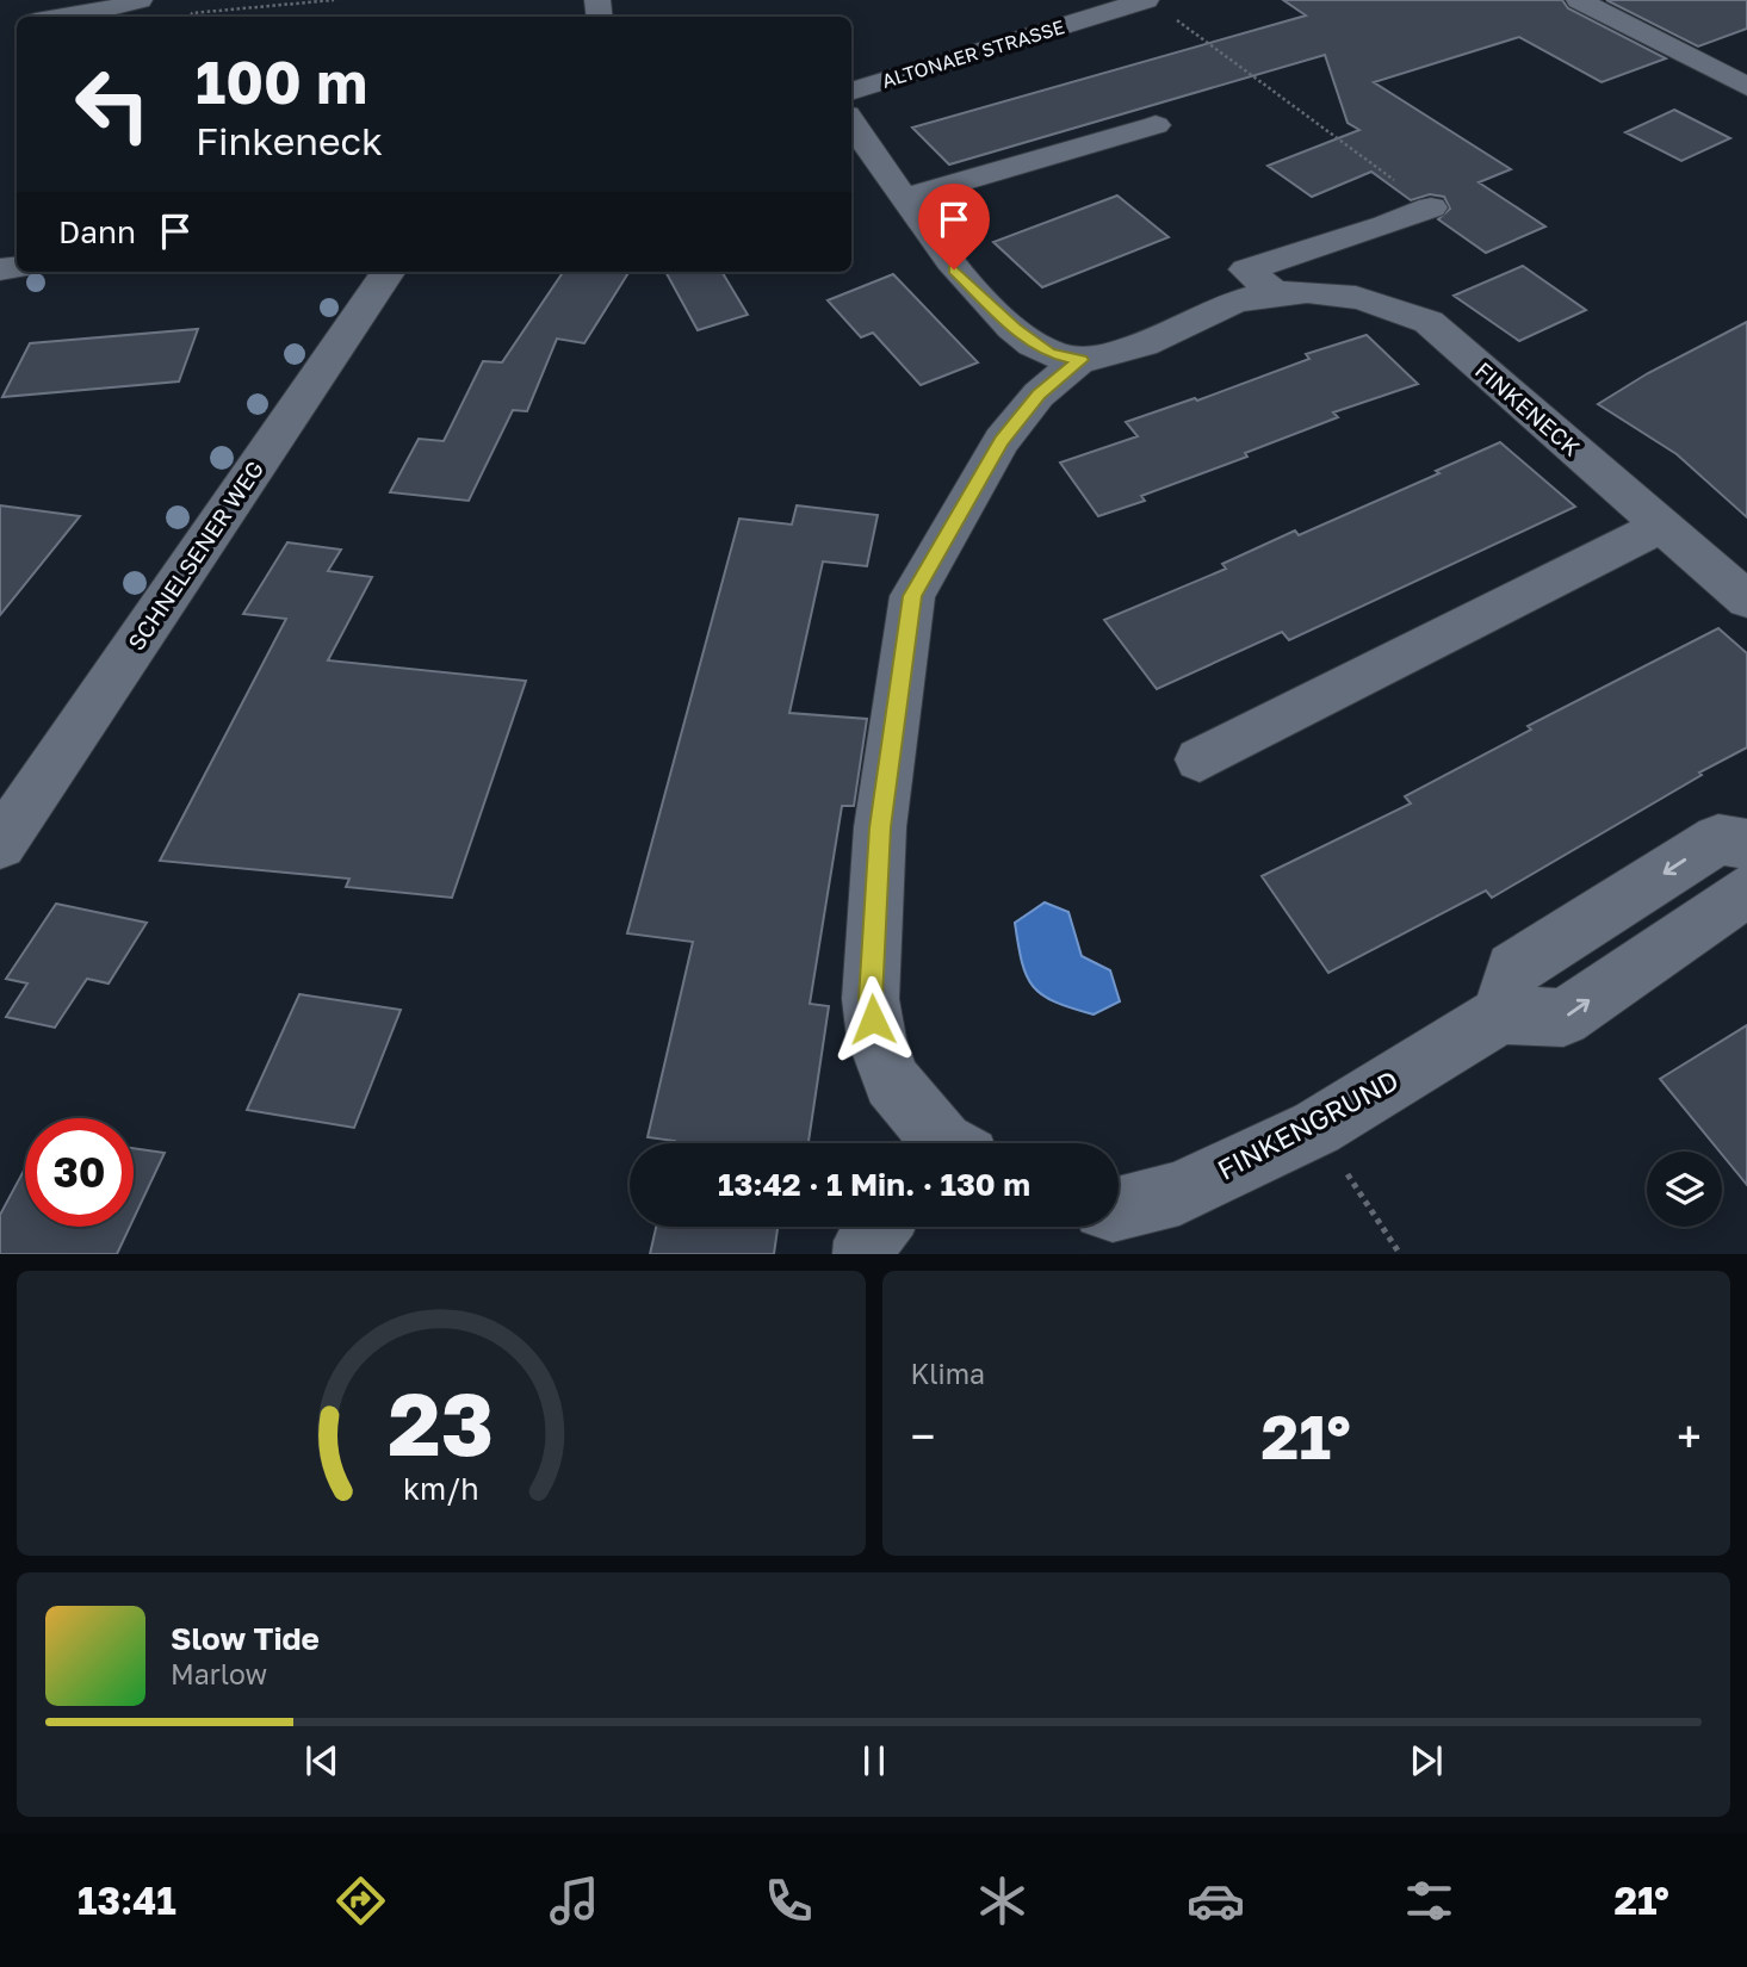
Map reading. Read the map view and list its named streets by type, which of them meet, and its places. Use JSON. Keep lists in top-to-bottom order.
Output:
{
  "streets": {
    "street": [
      "ALTONAER STRASSE",
      "FINKENECK",
      "SCHNELSENER WEG",
      "FINKENGRUND"
    ]
  },
  "page": {
    "turn": ["100 m", "Finkeneck"],
    "then": "Dann",
    "limit": "30",
    "trip": "13:42 · 1 Min. · 130 m",
    "tile": "Klima",
    "heat": ["−", "21°", "+"],
    "song": ["Slow Tide", "Marlow"],
    "tabs": ["13:41", "21°"],
    "gauge": ["23", "km/h"]
  }
}
